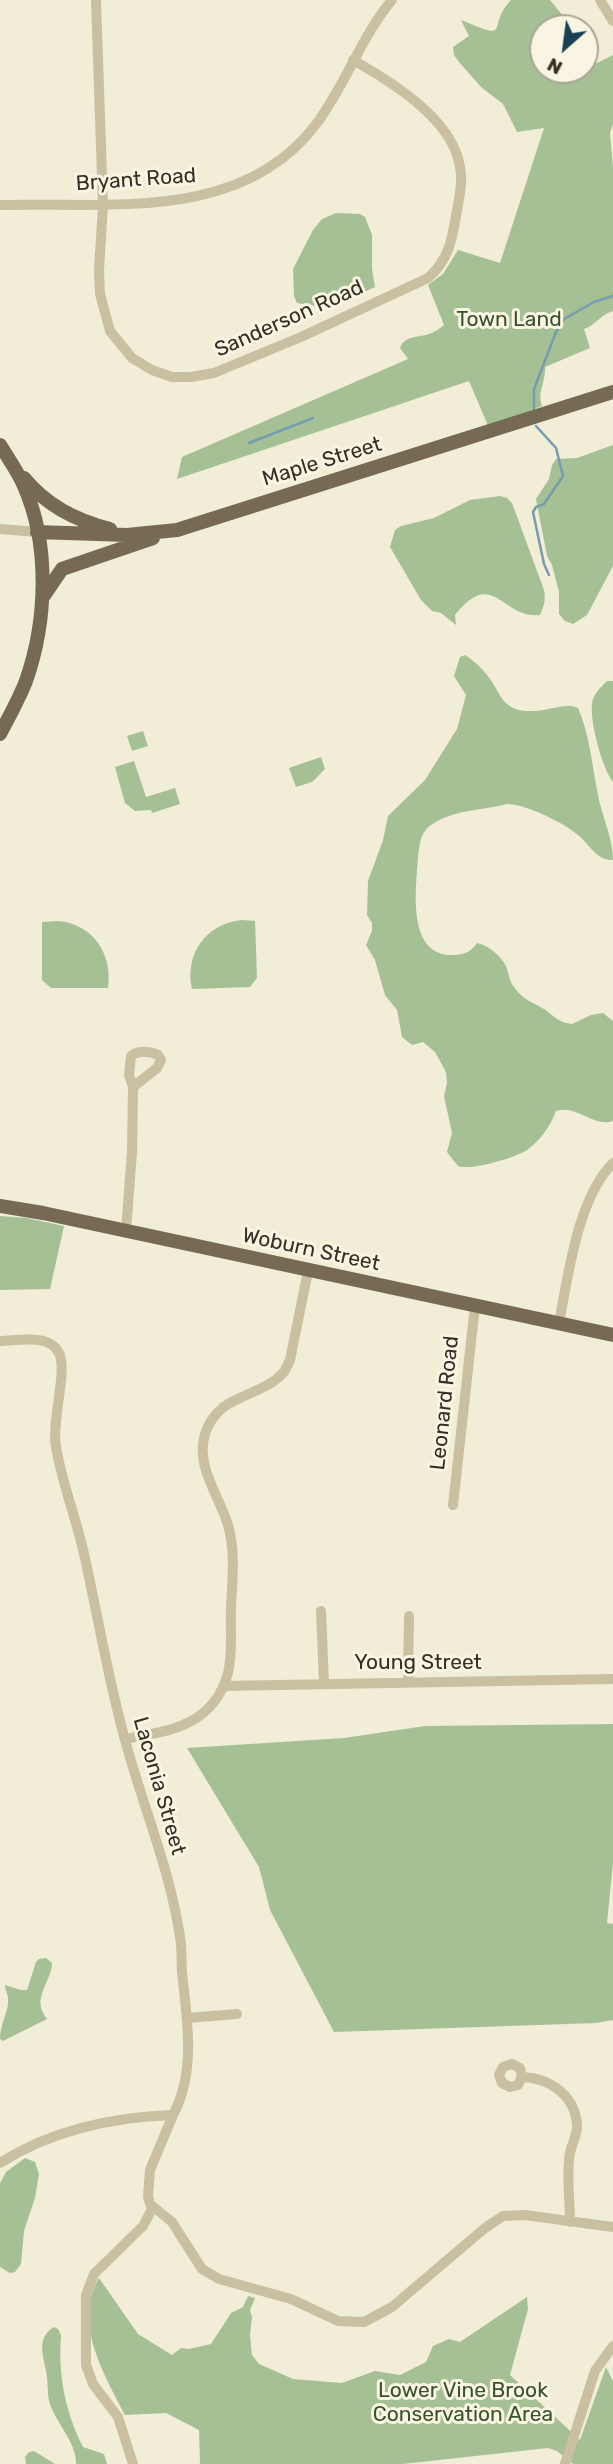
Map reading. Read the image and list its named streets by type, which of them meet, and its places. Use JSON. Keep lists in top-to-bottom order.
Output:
{
  "streets": {
    "main road": ["Maple Street", "Woburn Street"],
    "street": [
      "Bryant Road",
      "Sanderson Road",
      "Leonard Road",
      "Young Street",
      "Laconia Street"
    ]
  },
  "crossings": [
    ["Bryant Road", "Sanderson Road"],
    ["Woburn Street", "Leonard Road"]
  ],
  "parks": ["Town Land", "Lower Vine Brook Conservation Area"],
  "north": "bottom left"
}
